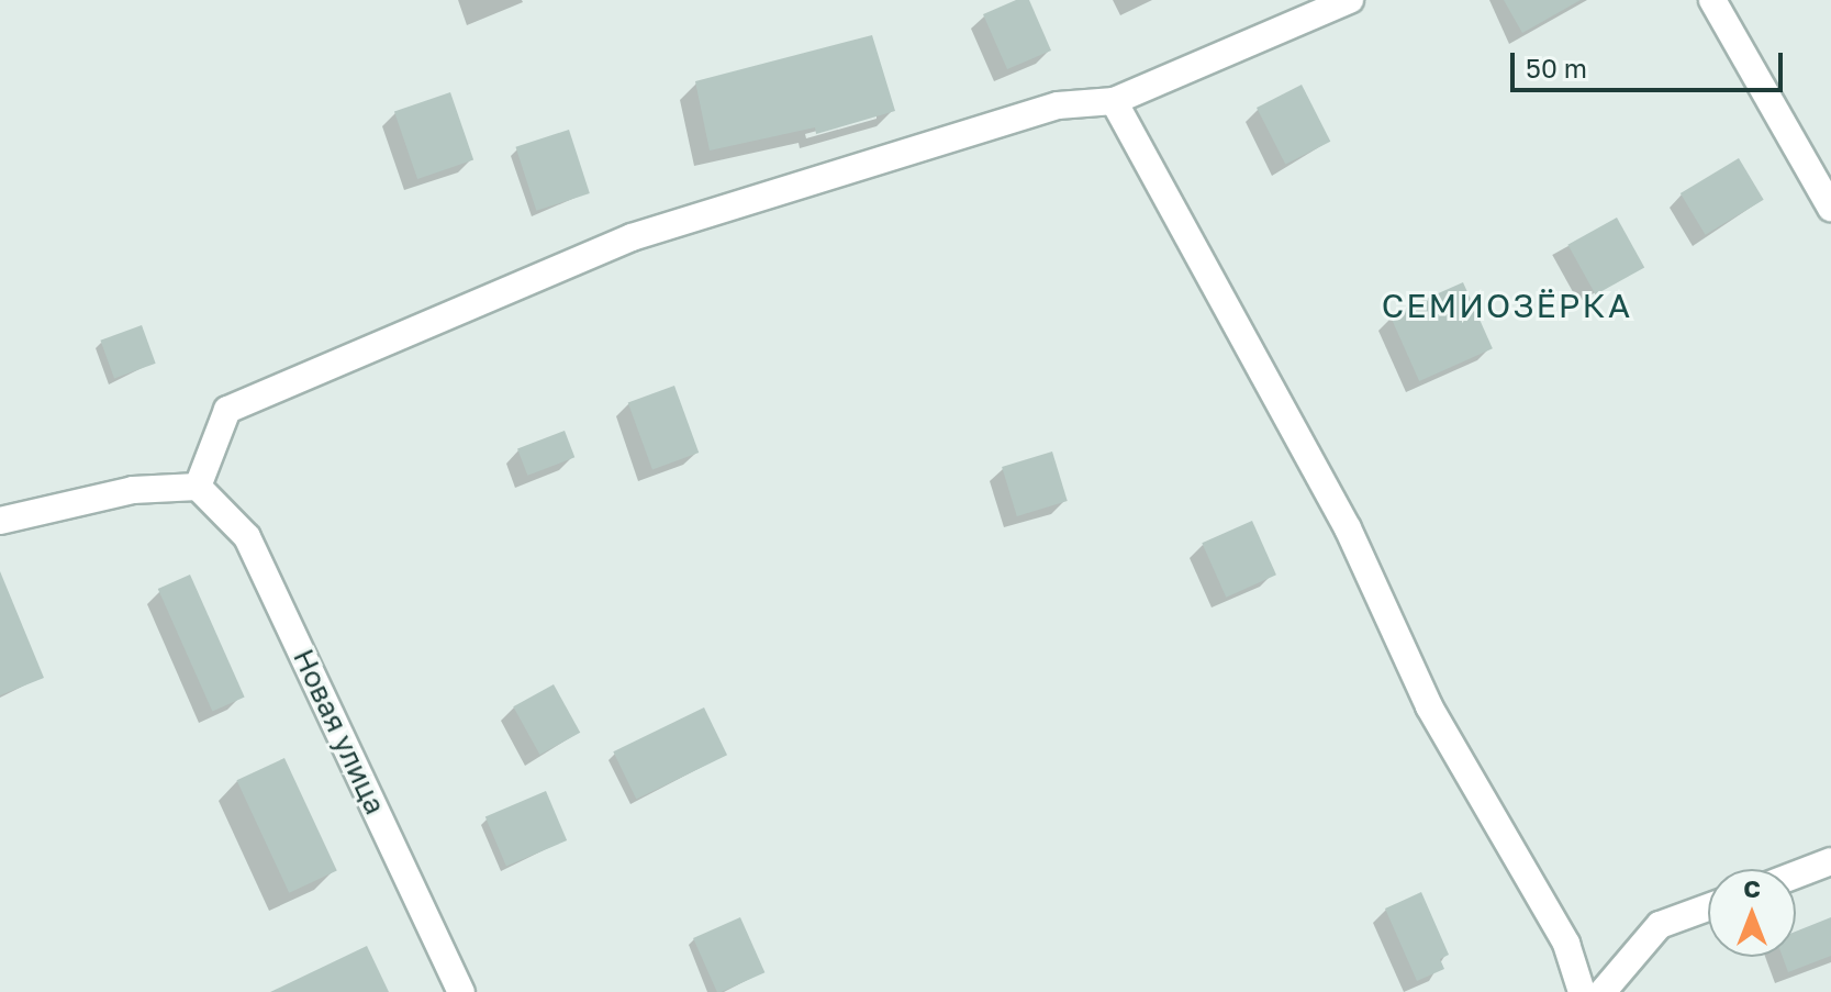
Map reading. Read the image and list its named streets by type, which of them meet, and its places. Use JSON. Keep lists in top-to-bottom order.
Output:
{
  "streets": {
    "street": ["Новая улица"]
  },
  "districts": ["СЕМИОЗЁРКА"],
  "scale_bar": "50 m",
  "north": "top"
}
